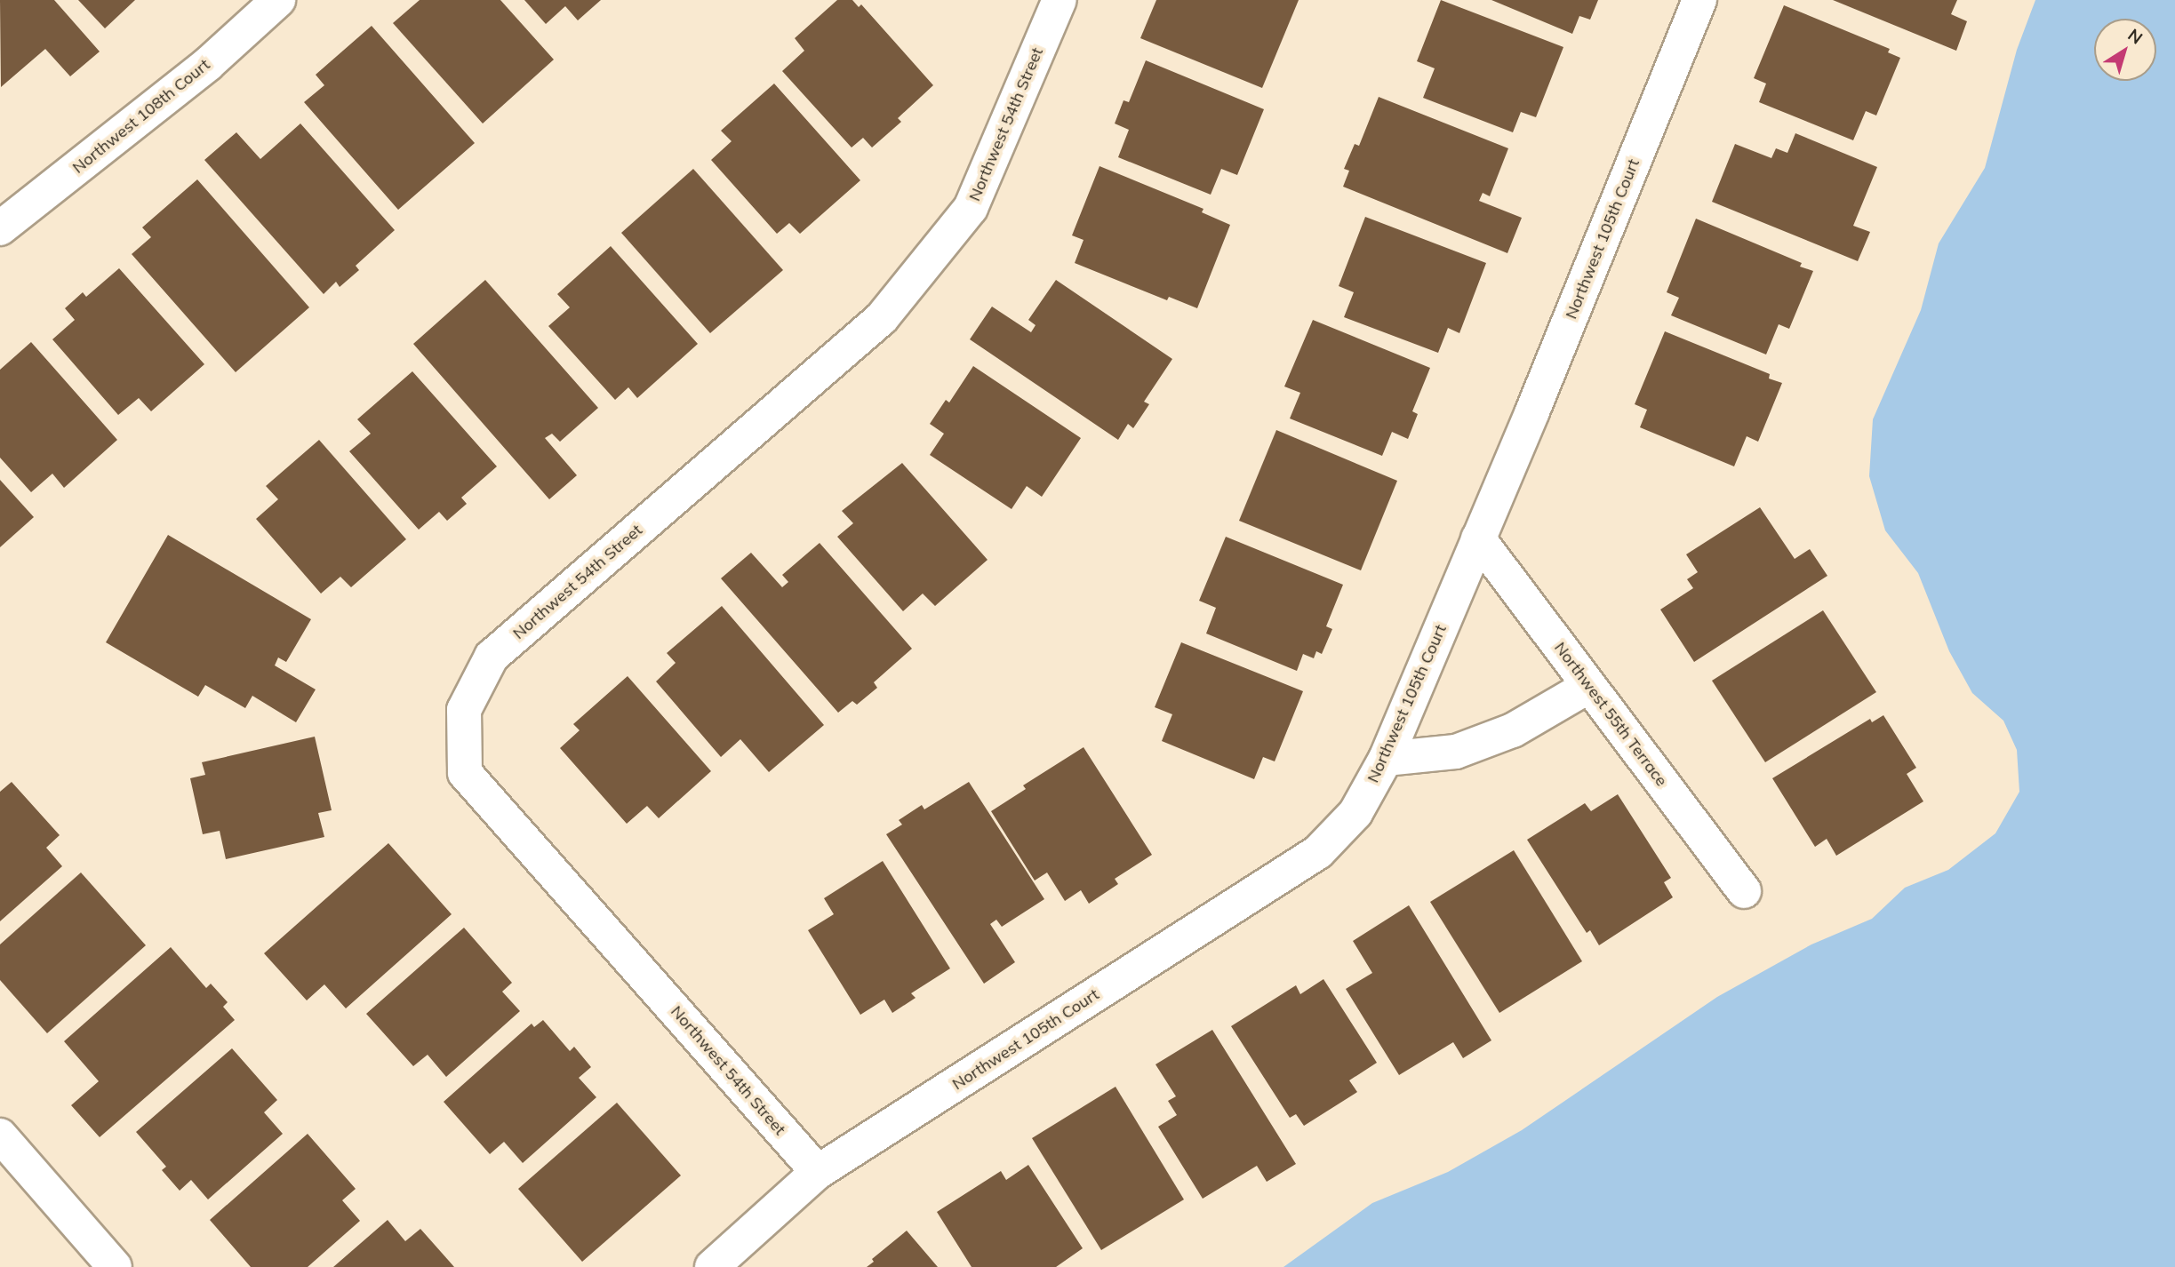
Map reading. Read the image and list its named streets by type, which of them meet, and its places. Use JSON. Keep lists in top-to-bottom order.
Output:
{
  "streets": {
    "street": [
      "Northwest 108th Court",
      "Northwest 54th Street",
      "Northwest 105th Court",
      "Northwest 55th Terrace"
    ]
  },
  "crossings": [
    ["Northwest 54th Street", "Northwest 105th Court"],
    ["Northwest 105th Court", "Northwest 55th Terrace"]
  ],
  "north": "top right"
}
